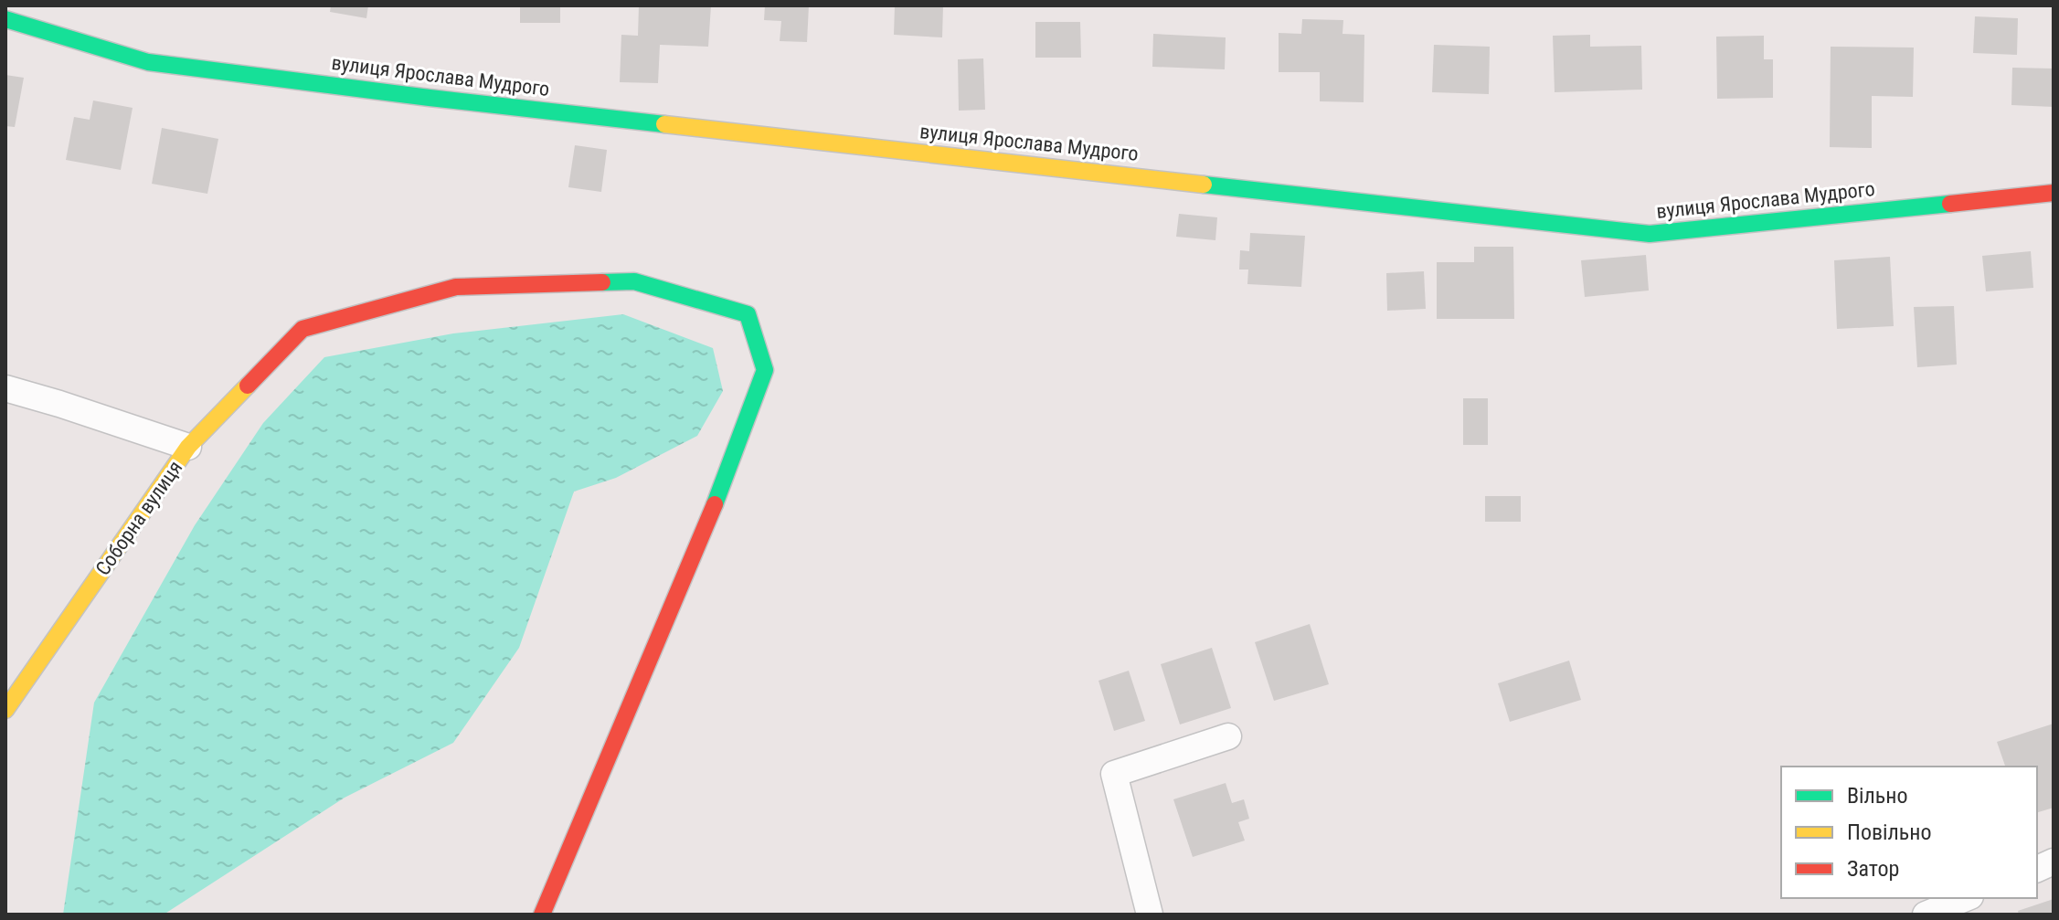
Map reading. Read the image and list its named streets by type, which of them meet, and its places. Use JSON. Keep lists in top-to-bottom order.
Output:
{
  "streets": {
    "street": ["вулиця Ярослава Мудрого", "Соборна вулиця"]
  },
  "legend": ["Вільно", "Повільно", "Затор"]
}
